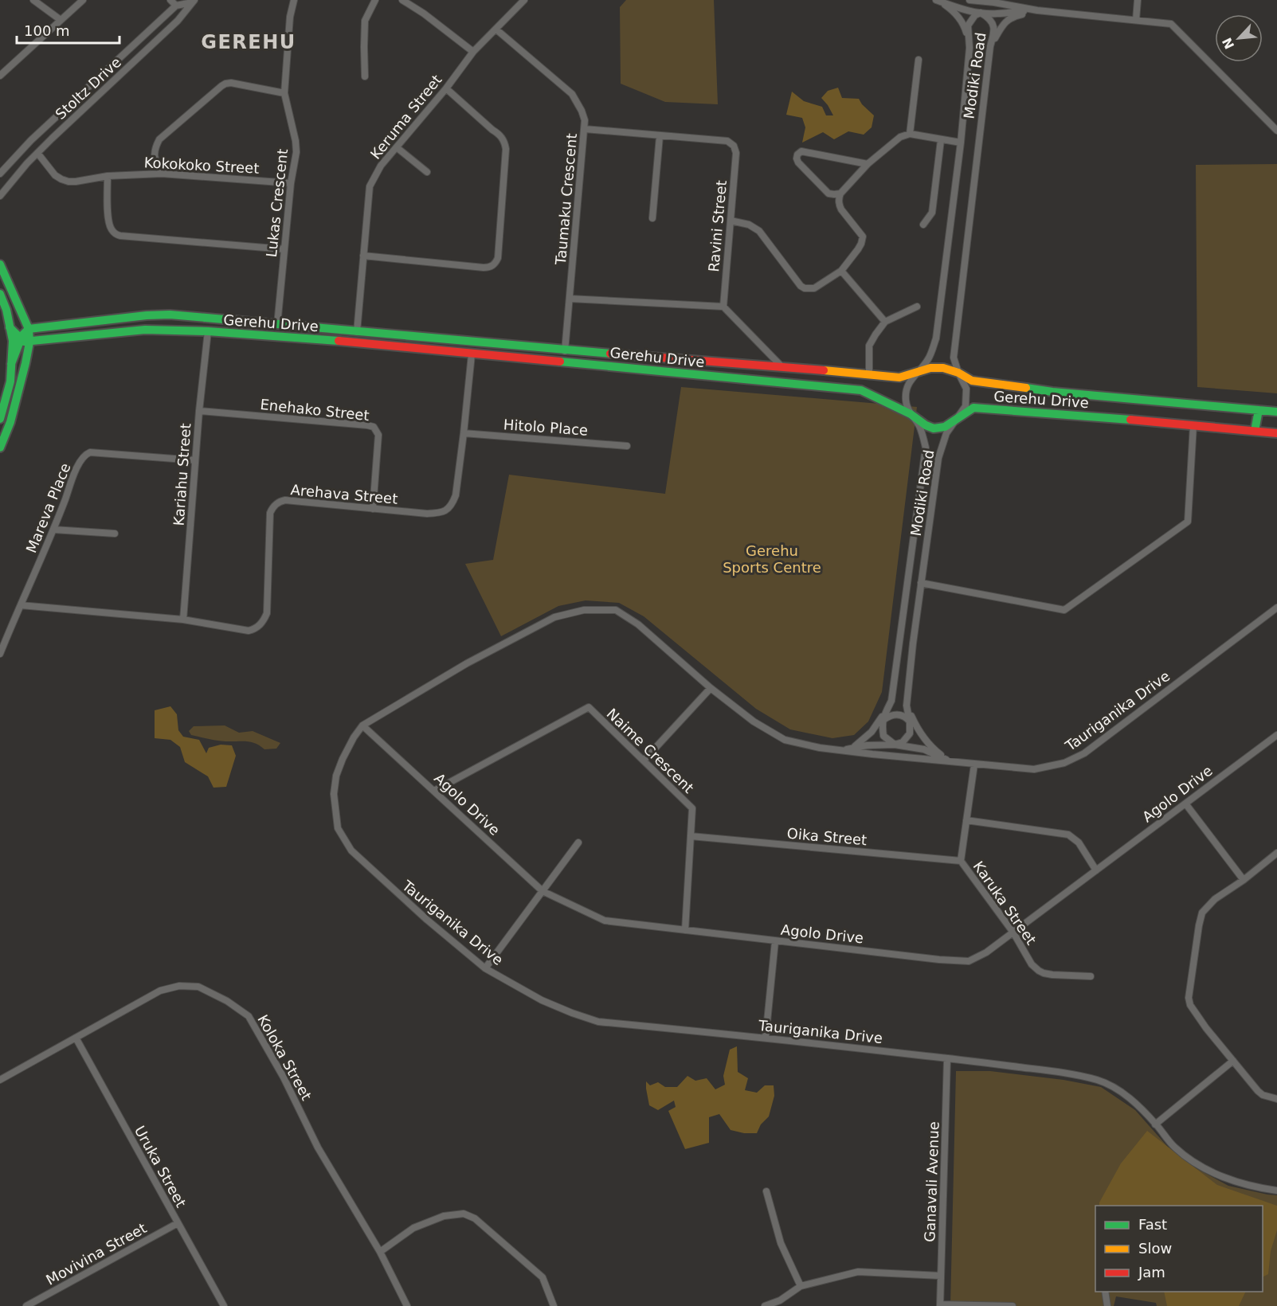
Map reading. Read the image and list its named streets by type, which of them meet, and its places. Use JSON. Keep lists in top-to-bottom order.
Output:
{
  "streets": {
    "street": [
      "Modiki Road",
      "Stoltz Drive",
      "Keruma Street",
      "Kokokoko Street",
      "Taumaku Crescent",
      "Lukas Crescent",
      "Ravini Street",
      "Gerehu Drive",
      "Enehako Street",
      "Hitolo Place",
      "Kariahu Street",
      "Arehava Street",
      "Mareva Place",
      "Tauriganika Drive",
      "Naime Crescent",
      "Agolo Drive",
      "Oika Street",
      "Karuka Street",
      "Koloka Street",
      "Uruka Street",
      "Ganavali Avenue",
      "Movivina Street"
    ]
  },
  "crossings": [
    ["Modiki Road", "Gerehu Drive"],
    ["Modiki Road", "Tauriganika Drive"],
    ["Stoltz Drive", "Kokokoko Street"],
    ["Keruma Street", "Taumaku Crescent"],
    ["Keruma Street", "Gerehu Drive"],
    ["Kokokoko Street", "Lukas Crescent"],
    ["Taumaku Crescent", "Ravini Street"],
    ["Taumaku Crescent", "Gerehu Drive"],
    ["Lukas Crescent", "Gerehu Drive"],
    ["Gerehu Drive", "Kariahu Street"],
    ["Gerehu Drive", "Arehava Street"],
    ["Enehako Street", "Kariahu Street"],
    ["Enehako Street", "Arehava Street"],
    ["Hitolo Place", "Arehava Street"],
    ["Kariahu Street", "Arehava Street"],
    ["Kariahu Street", "Mareva Place"],
    ["Arehava Street", "Mareva Place"],
    ["Tauriganika Drive", "Agolo Drive"],
    ["Tauriganika Drive", "Karuka Street"],
    ["Tauriganika Drive", "Ganavali Avenue"],
    ["Naime Crescent", "Agolo Drive"],
    ["Naime Crescent", "Oika Street"],
    ["Agolo Drive", "Karuka Street"],
    ["Oika Street", "Karuka Street"],
    ["Koloka Street", "Uruka Street"],
    ["Uruka Street", "Movivina Street"]
  ],
  "districts": ["GEREHU"],
  "parks": ["Gerehu Sports Centre"],
  "legend": ["Fast", "Slow", "Jam"],
  "scale_bar": "100 m",
  "north": "bottom left"
}
